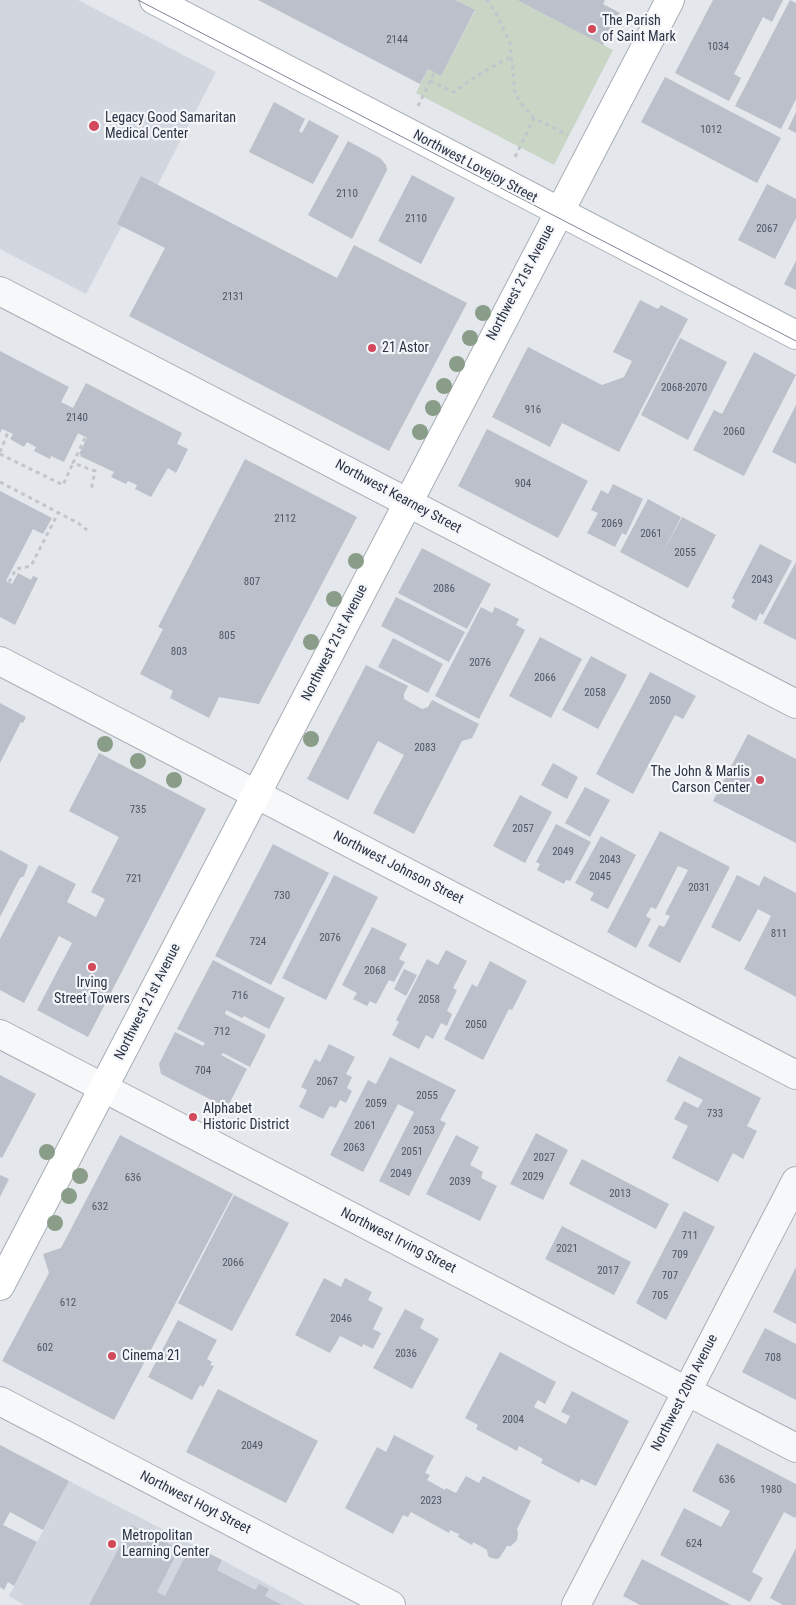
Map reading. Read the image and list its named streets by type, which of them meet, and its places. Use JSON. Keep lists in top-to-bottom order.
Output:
{
  "streets": {
    "street": [
      "Northwest Lovejoy Street",
      "Northwest 21st Avenue",
      "Northwest Kearney Street",
      "Northwest Johnson Street",
      "Northwest Irving Street",
      "Northwest 20th Avenue",
      "Northwest Hoyt Street"
    ]
  },
  "crossings": [
    ["Northwest Lovejoy Street", "Northwest 21st Avenue"],
    ["Northwest 21st Avenue", "Northwest Kearney Street"],
    ["Northwest 21st Avenue", "Northwest Johnson Street"],
    ["Northwest 21st Avenue", "Northwest Irving Street"],
    ["Northwest Irving Street", "Northwest 20th Avenue"]
  ],
  "places": [
    "The Parish of Saint Mark",
    "Legacy Good Samaritan Medical Center",
    "21 Astor",
    "The John & Marlis Carson Center",
    "Irving Street Towers",
    "Alphabet Historic District",
    "Cinema 21",
    "Metropolitan Learning Center"
  ],
  "house_numbers": [
    "2144",
    "1034",
    "1012",
    "2110",
    "2110",
    "2067",
    "2131",
    "2068-2070",
    "916",
    "2140",
    "2060",
    "904",
    "2112",
    "2069",
    "2061",
    "2055",
    "2043",
    "807",
    "2086",
    "805",
    "803",
    "2076",
    "2066",
    "2058",
    "2050",
    "2083",
    "735",
    "2057",
    "2049",
    "2043",
    "2045",
    "721",
    "2031",
    "730",
    "811",
    "2076",
    "724",
    "2068",
    "716",
    "2058",
    "2050",
    "712",
    "704",
    "2067",
    "2055",
    "2059",
    "733",
    "2061",
    "2053",
    "2063",
    "2051",
    "2027",
    "2049",
    "2029",
    "636",
    "2039",
    "2013",
    "632",
    "711",
    "2021",
    "709",
    "2066",
    "2017",
    "707",
    "705",
    "612",
    "2046",
    "602",
    "2036",
    "708",
    "2004",
    "2049",
    "636",
    "1980",
    "2023",
    "624"
  ]
}
